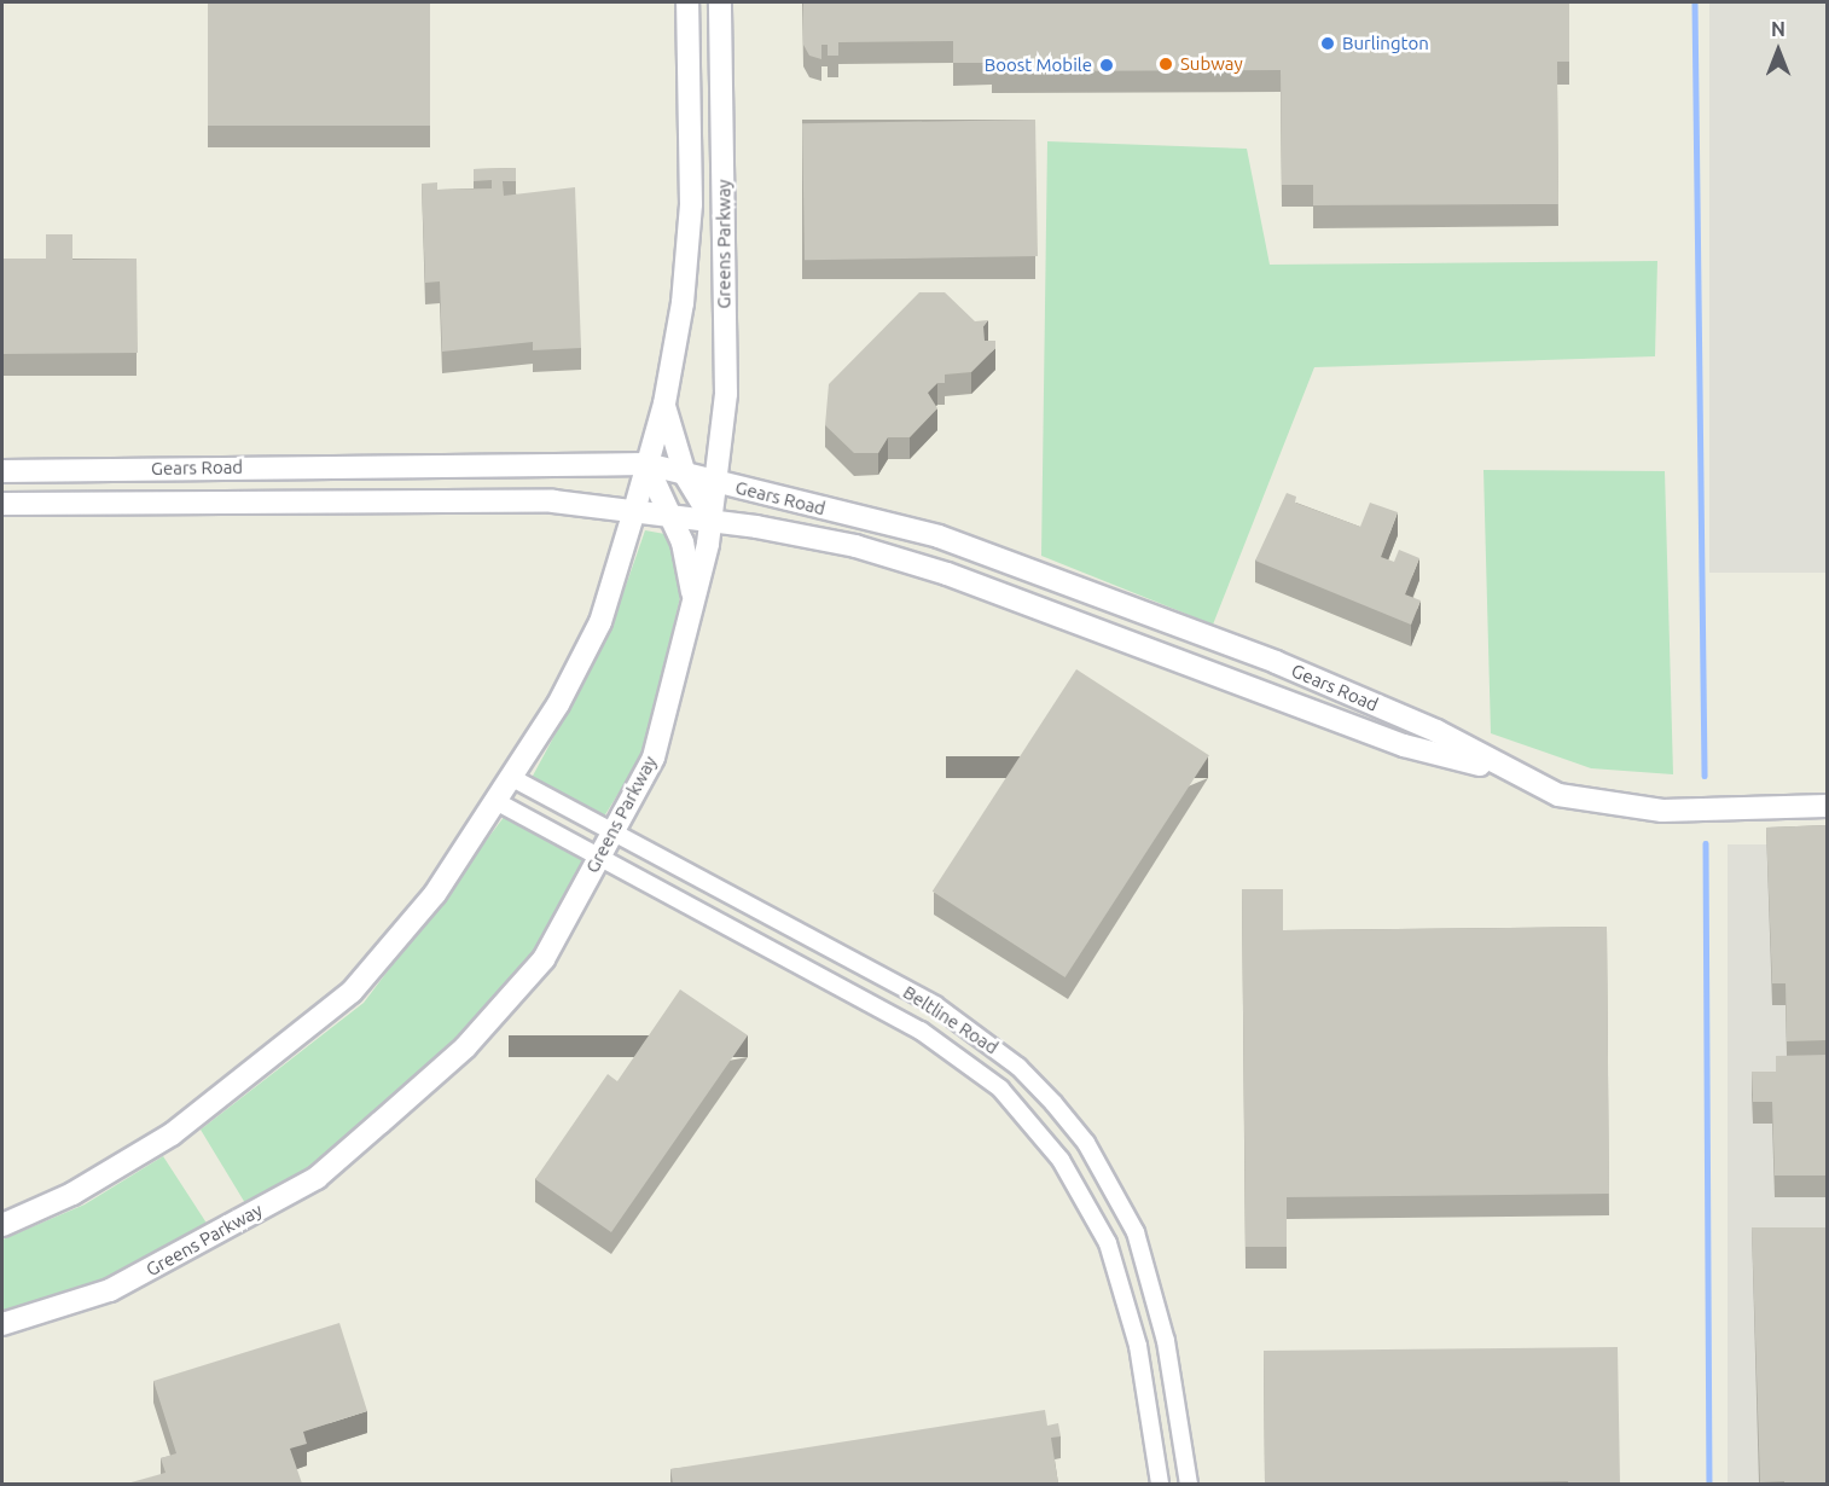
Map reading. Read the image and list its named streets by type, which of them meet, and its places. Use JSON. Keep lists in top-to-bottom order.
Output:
{
  "streets": {
    "street": ["Greens Parkway", "Gears Road", "Beltline Road"]
  },
  "crossings": [
    ["Greens Parkway", "Gears Road"],
    ["Greens Parkway", "Beltline Road"]
  ],
  "places": ["Burlington", "Subway", "Boost Mobile"],
  "north": "top"
}
